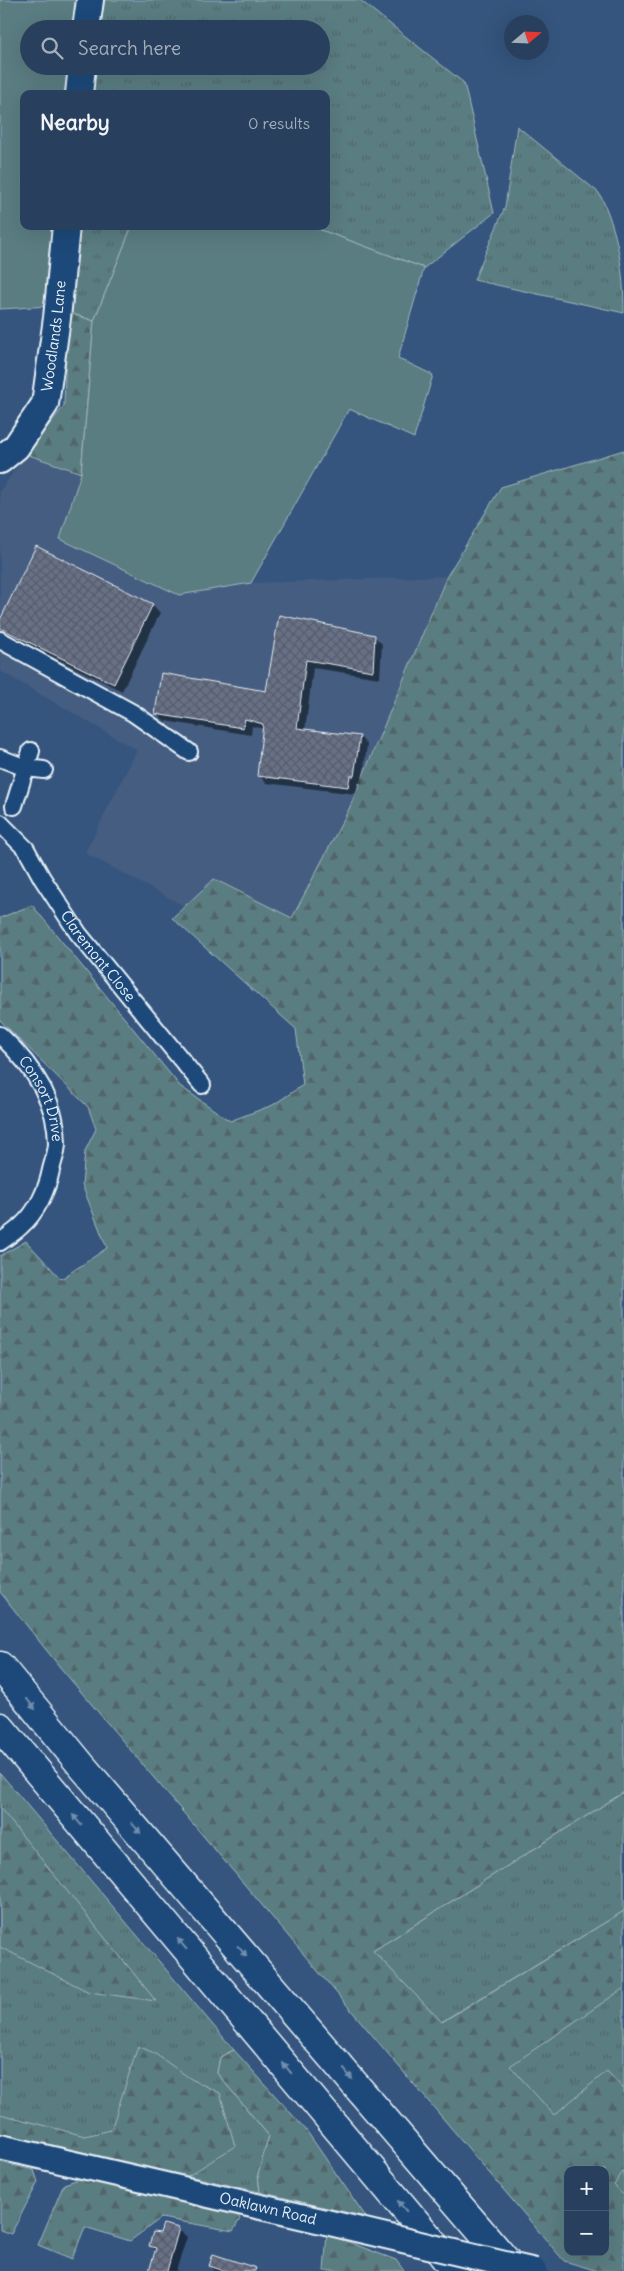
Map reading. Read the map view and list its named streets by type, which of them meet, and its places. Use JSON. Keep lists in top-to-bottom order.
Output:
{
  "streets": {
    "main road": ["Woodlands Lane"],
    "street": ["Claremont Close", "Consort Drive", "Oaklawn Road"]
  },
  "north": "right",
  "page": {
    "search": "Search here",
    "heading": ["Nearby", "0 results"],
    "map_buttons": ["+", "−"]
  }
}
